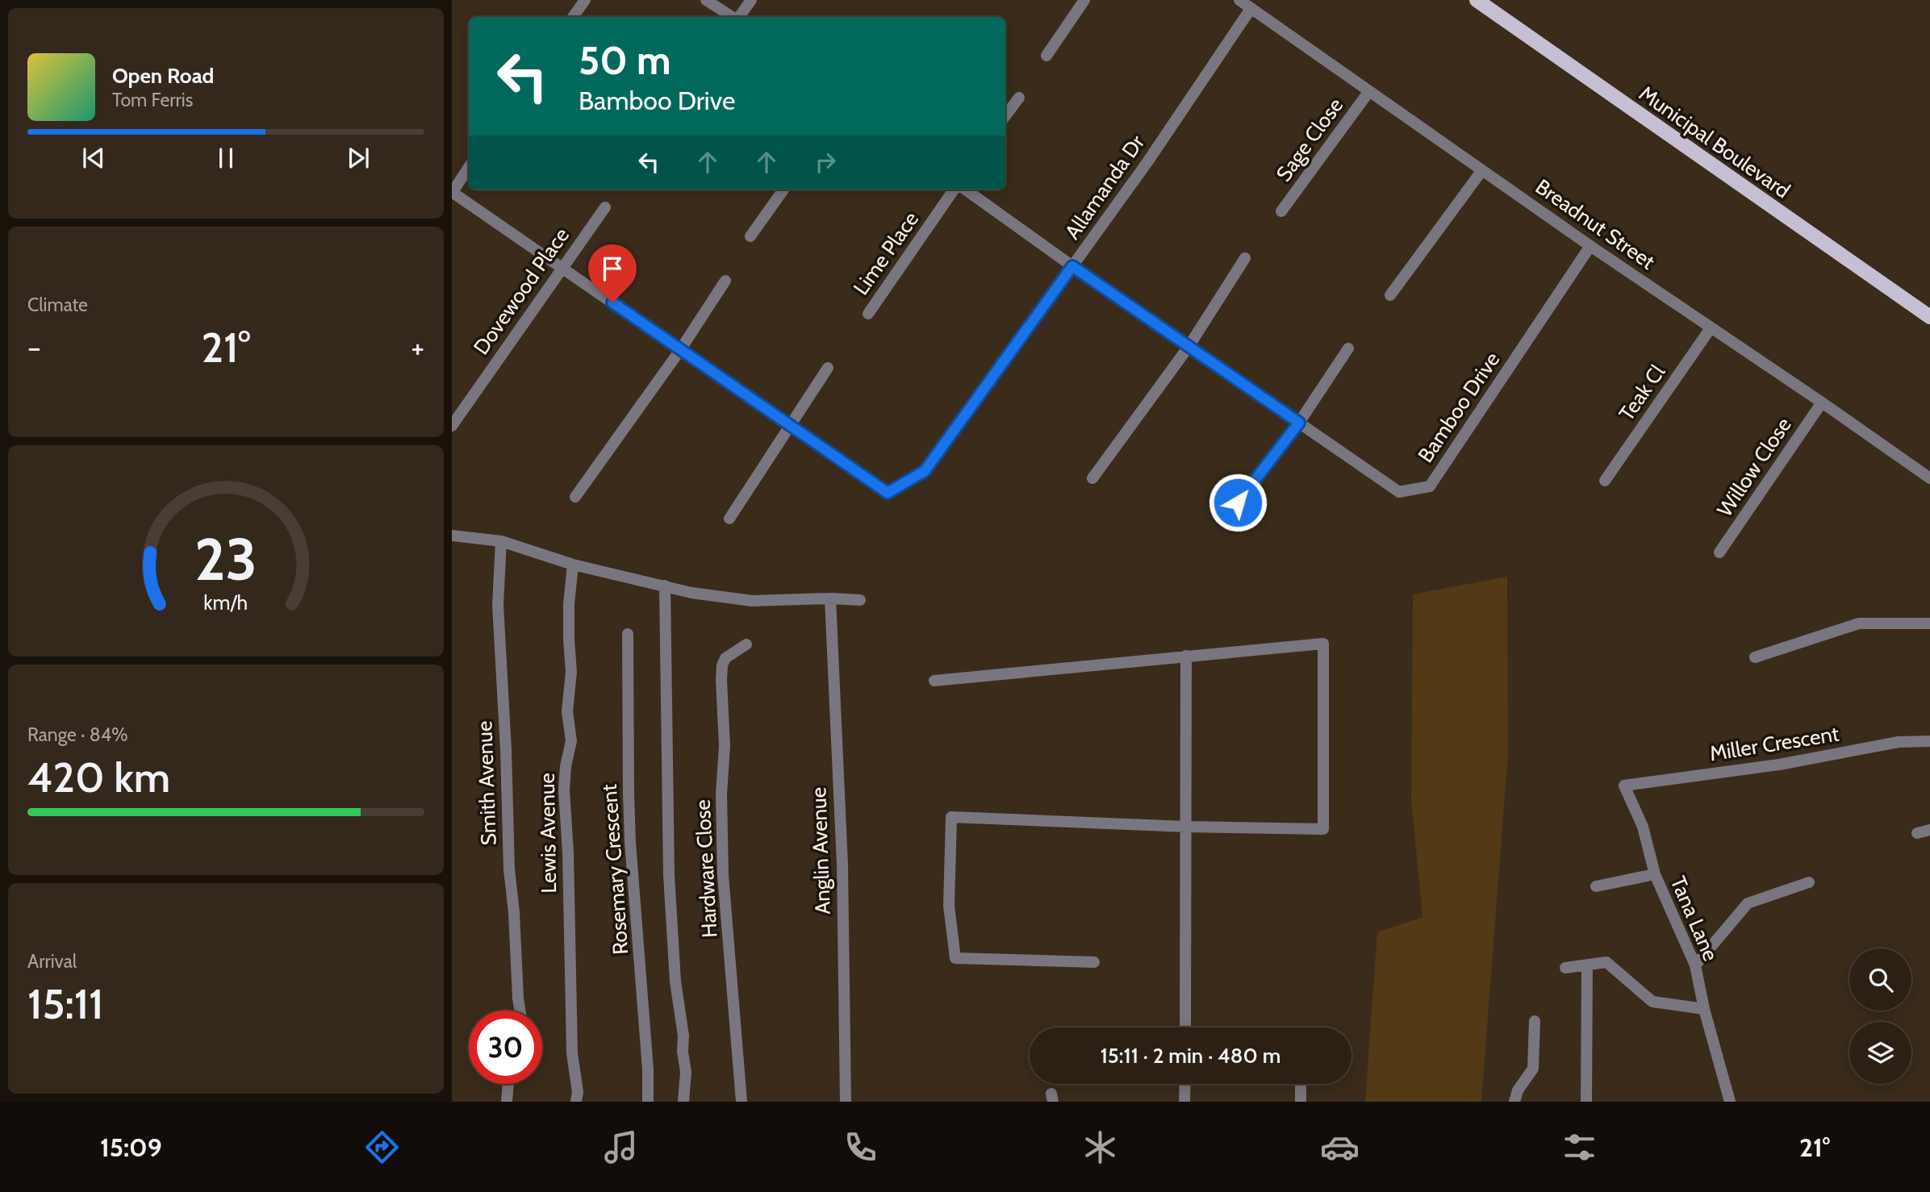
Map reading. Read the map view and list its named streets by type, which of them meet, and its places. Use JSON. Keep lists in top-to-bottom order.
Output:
{
  "streets": {
    "main road": ["Municipal Boulevard"],
    "street": [
      "Sage Close",
      "Allamanda Dr",
      "Breadnut Street",
      "Lime Place",
      "Dovewood Place",
      "Teak Cl",
      "Bamboo Drive",
      "Willow Close",
      "Miller Crescent",
      "Smith Avenue",
      "Lewis Avenue",
      "Anglin Avenue",
      "Hardware Close",
      "Rosemary Crescent",
      "Tana Lane"
    ]
  },
  "crossings": [
    ["Sage Close", "Breadnut Street"],
    ["Allamanda Dr", "Breadnut Street"],
    ["Allamanda Dr", "Dovewood Place"],
    ["Allamanda Dr", "Bamboo Drive"],
    ["Breadnut Street", "Teak Cl"],
    ["Breadnut Street", "Bamboo Drive"],
    ["Breadnut Street", "Willow Close"],
    ["Miller Crescent", "Tana Lane"]
  ],
  "page": {
    "turn": ["50 m", "Bamboo Drive"],
    "song": ["Open Road", "Tom Ferris"],
    "tile": [
      "Climate",
      ["Range · 84%", "420 km"],
      ["Arrival", "15:11"]
    ],
    "heat": ["−", "21°", "+"],
    "limit": "30",
    "trip": "15:11 · 2 min · 480 m",
    "tabs": ["15:09", "21°"],
    "gauge": ["23", "km/h"]
  }
}
